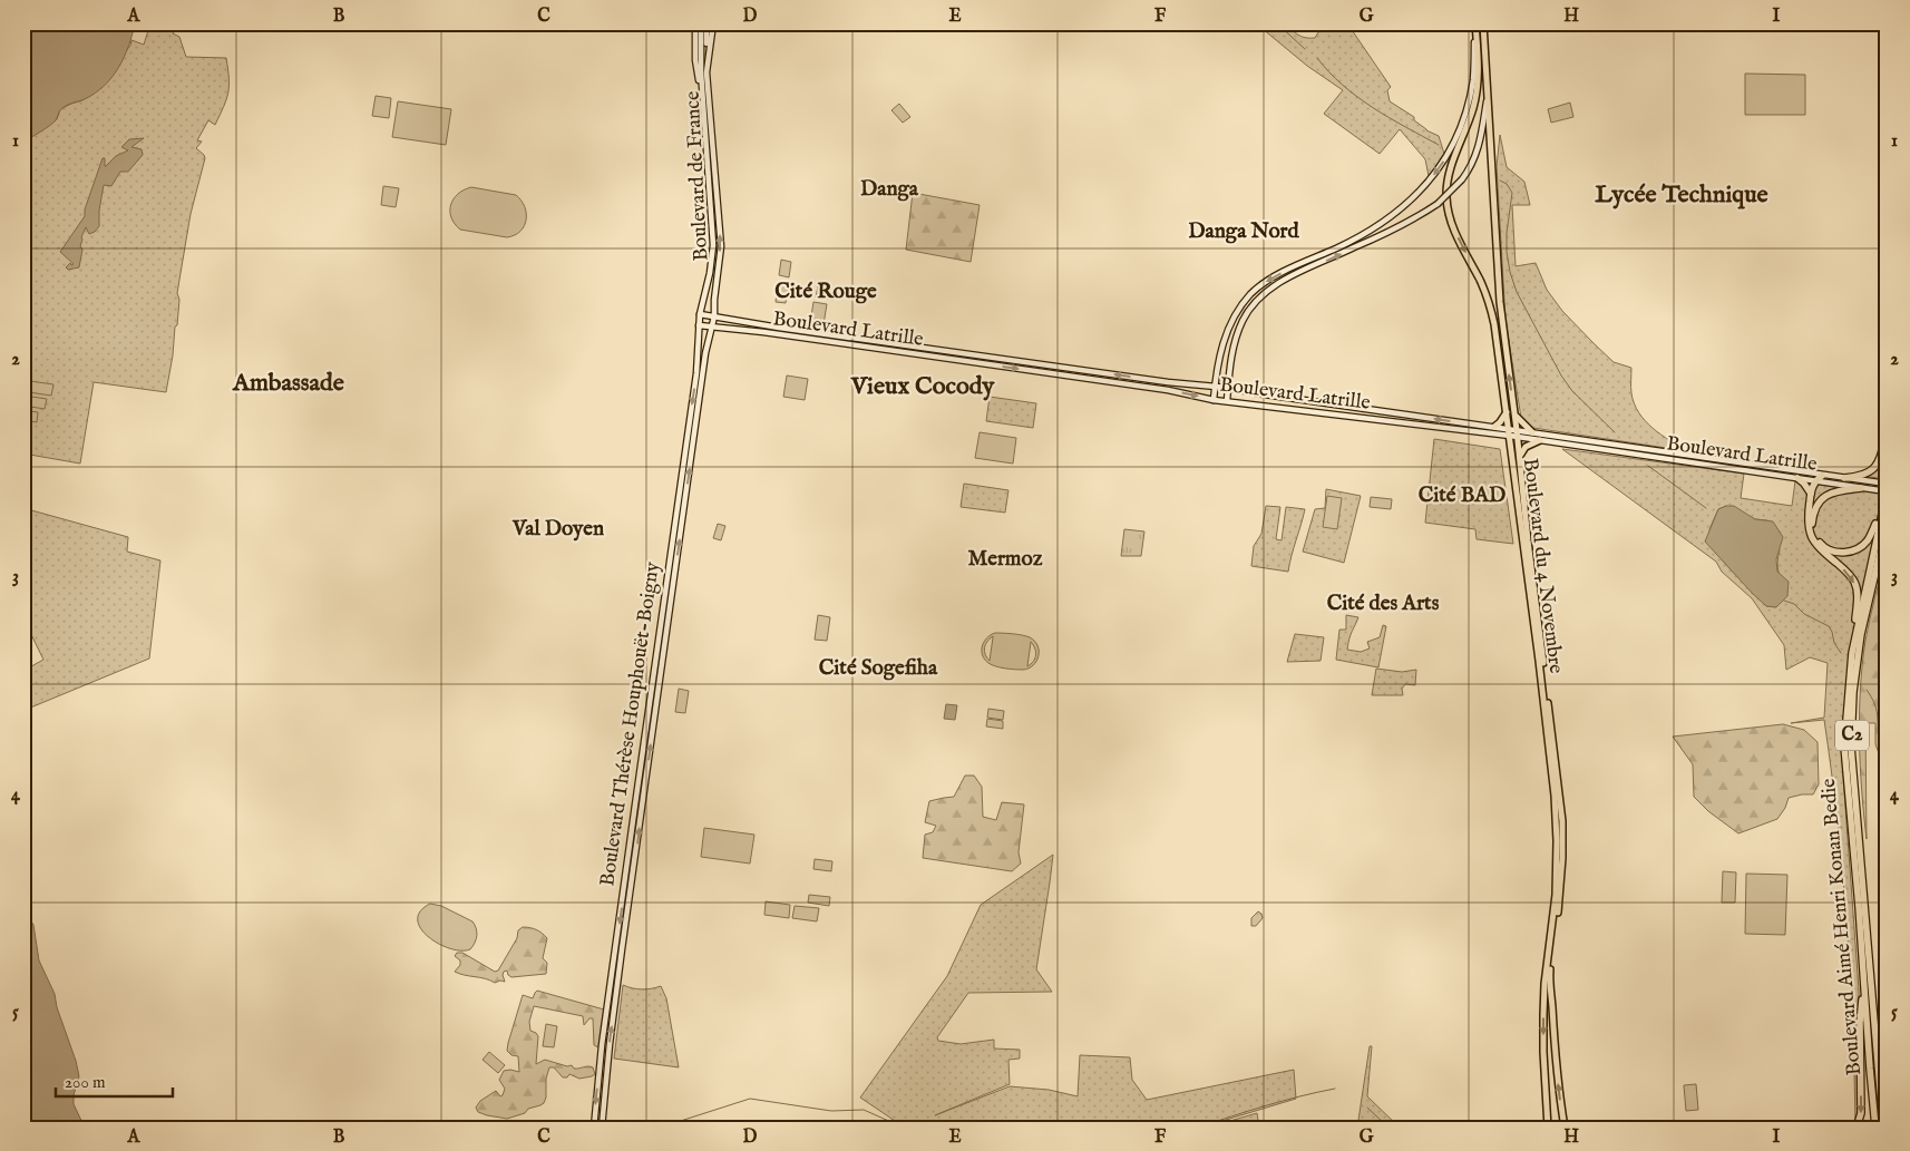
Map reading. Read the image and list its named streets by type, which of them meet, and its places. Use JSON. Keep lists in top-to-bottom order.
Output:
{
  "streets": {
    "highway": ["C2", "Boulevard Aimé Henri Konan Bedie"],
    "main road": [
      "Boulevard de France",
      "Boulevard Latrille",
      "Boulevard du 4 Novembre",
      "Boulevard Thérèse Houphouët-Boigny"
    ]
  },
  "crossings": [
    ["Boulevard de France", "Boulevard Latrille"],
    ["Boulevard de France", "Boulevard Thérèse Houphouët-Boigny"],
    ["Boulevard Latrille", "Boulevard du 4 Novembre"],
    ["Boulevard Latrille", "Boulevard Thérèse Houphouët-Boigny"],
    ["Boulevard Latrille", "Boulevard Aimé Henri Konan Bedie"]
  ],
  "districts": [
    "Danga",
    "Lycée Technique",
    "Danga Nord",
    "Cité Rouge",
    "Ambassade",
    "Vieux Cocody",
    "Cité BAD",
    "Val Doyen",
    "Mermoz",
    "Cité des Arts",
    "Cité Sogefiha"
  ],
  "scale_bar": "200 m",
  "grid": {
    "columns": [
      "A",
      "B",
      "C",
      "D",
      "E",
      "F",
      "G",
      "H",
      "I"
    ],
    "rows": [
      "1",
      "2",
      "3",
      "4",
      "5"
    ]
  }
}
